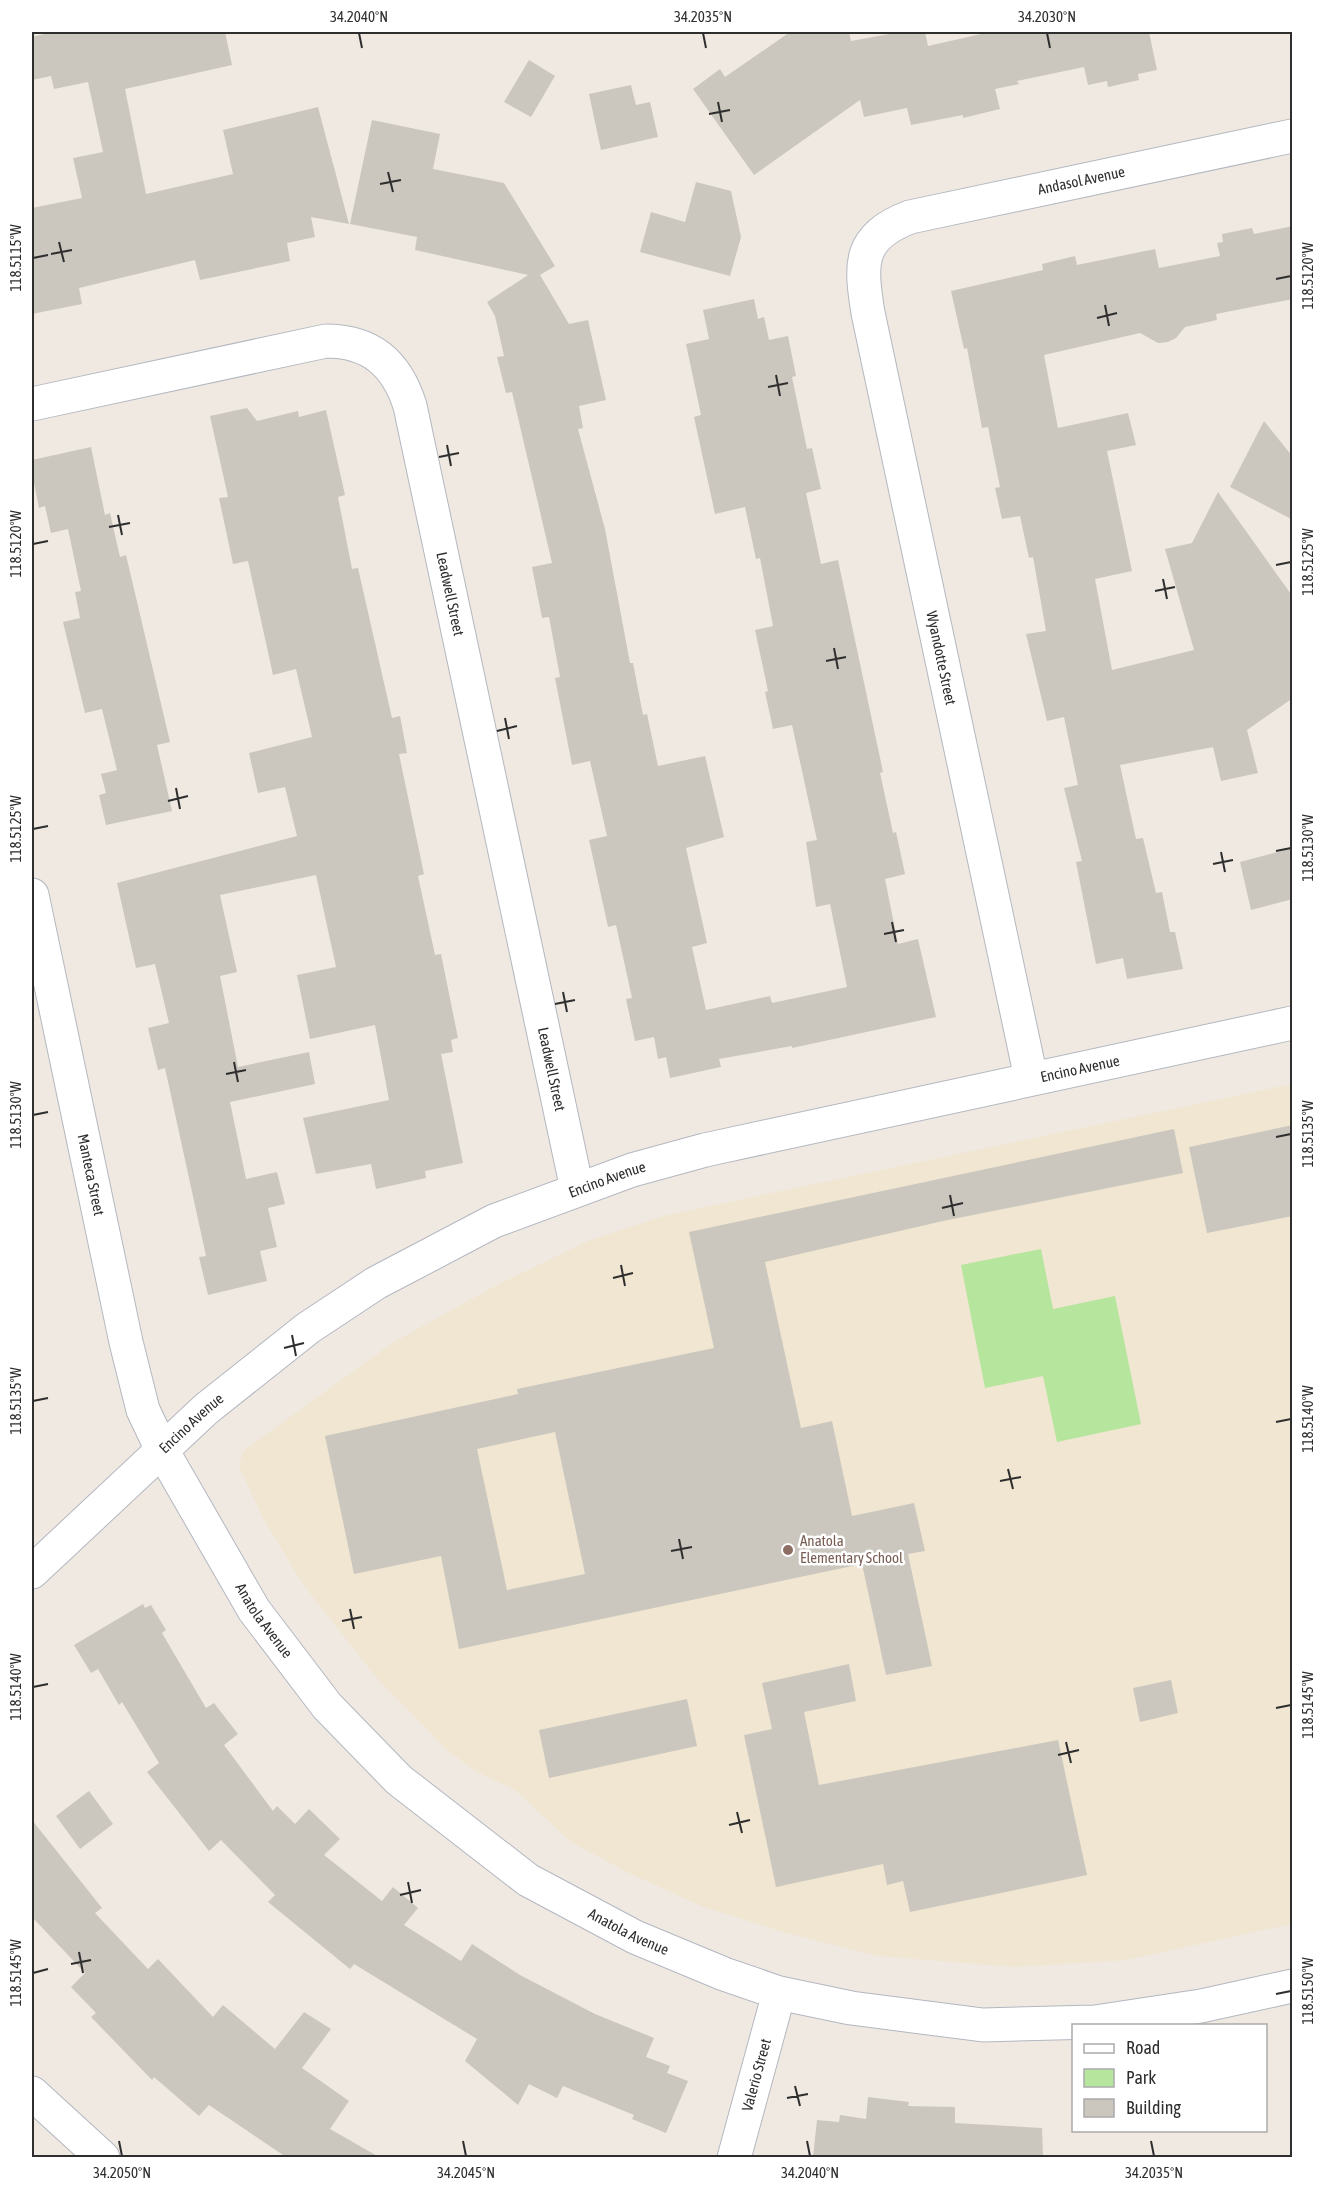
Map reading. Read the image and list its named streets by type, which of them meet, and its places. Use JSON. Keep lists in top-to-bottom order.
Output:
{
  "streets": {
    "street": [
      "Andasol Avenue",
      "Leadwell Street",
      "Wyandotte Street",
      "Encino Avenue",
      "Manteca Street",
      "Anatola Avenue",
      "Valerio Street"
    ]
  },
  "crossings": [
    ["Andasol Avenue", "Wyandotte Street"],
    ["Leadwell Street", "Encino Avenue"],
    ["Wyandotte Street", "Encino Avenue"],
    ["Encino Avenue", "Manteca Street"],
    ["Encino Avenue", "Anatola Avenue"],
    ["Manteca Street", "Anatola Avenue"],
    ["Anatola Avenue", "Valerio Street"]
  ],
  "places": ["Anatola Elementary School"],
  "legend": ["Road", "Park", "Building"],
  "coordinates": [
    "34.2040°N",
    "34.2035°N",
    "34.2030°N",
    "118.5115°W",
    "118.5120°W",
    "118.5125°W",
    "118.5130°W",
    "118.5135°W",
    "118.5140°W",
    "118.5145°W",
    "118.5150°W",
    "34.2050°N",
    "34.2045°N"
  ]
}
